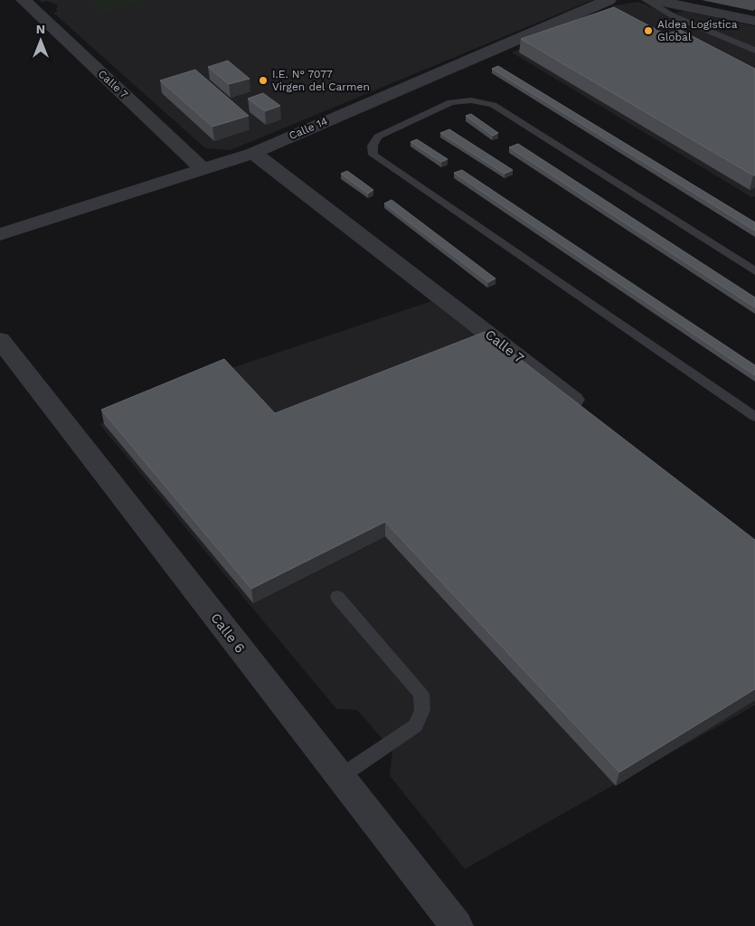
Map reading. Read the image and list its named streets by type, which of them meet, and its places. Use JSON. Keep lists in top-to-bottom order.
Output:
{
  "streets": {
    "street": ["Calle 7", "Calle 14", "Calle 6"]
  },
  "crossings": [
    ["Calle 7", "Calle 14"]
  ],
  "places": ["Aldea Logistica Global", "I.E. N° 7077 Virgen del Carmen"],
  "north": "top"
}
